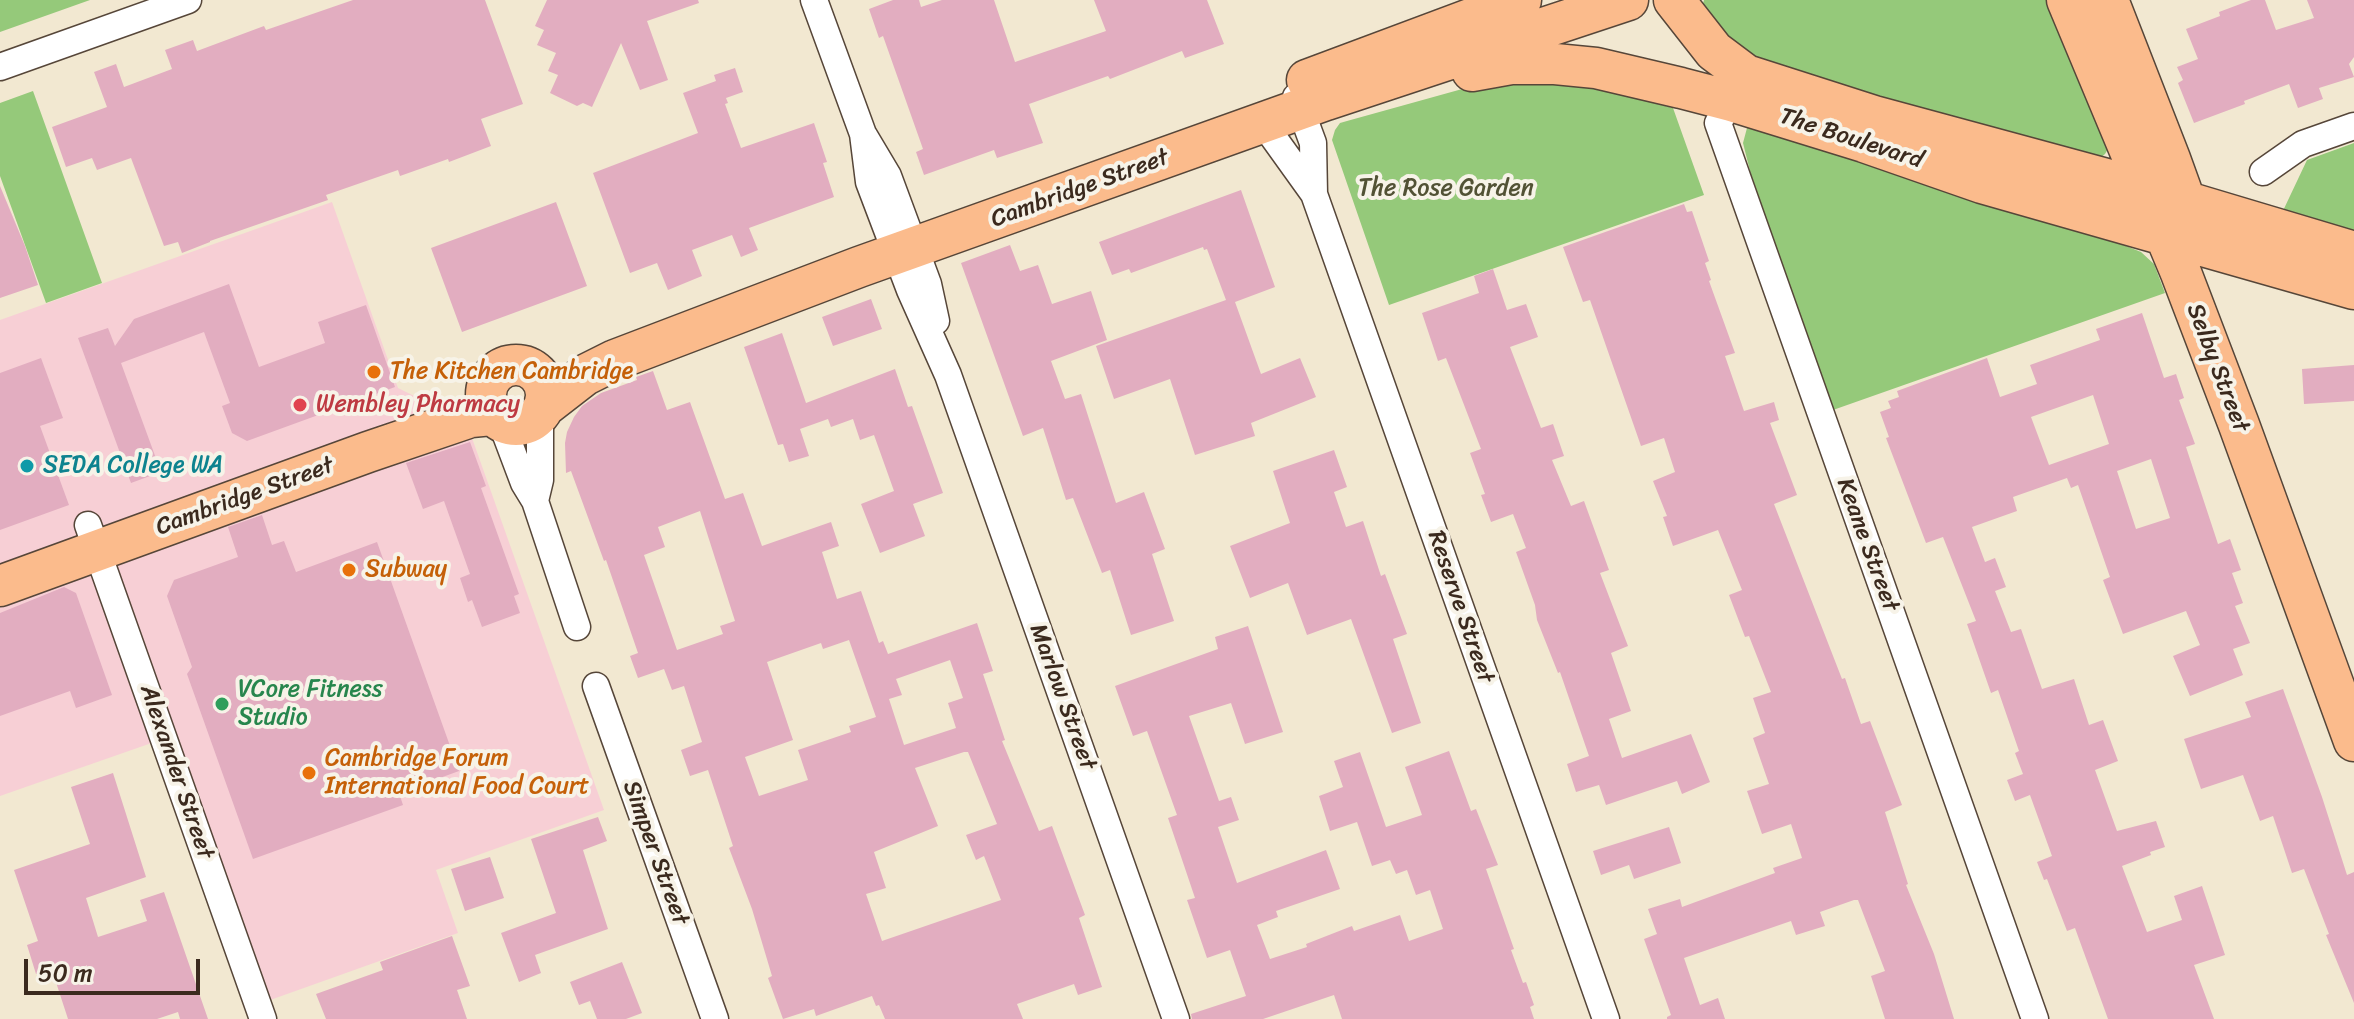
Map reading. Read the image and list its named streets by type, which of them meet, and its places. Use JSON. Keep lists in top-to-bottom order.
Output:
{
  "streets": {
    "main road": ["The Boulevard", "Cambridge Street", "Selby Street"],
    "street": [
      "Keane Street",
      "Reserve Street",
      "Marlow Street",
      "Alexander Street",
      "Simper Street"
    ]
  },
  "crossings": [
    ["The Boulevard", "Cambridge Street"],
    ["The Boulevard", "Selby Street"],
    ["The Boulevard", "Keane Street"],
    ["Cambridge Street", "Reserve Street"],
    ["Cambridge Street", "Marlow Street"],
    ["Cambridge Street", "Alexander Street"]
  ],
  "parks": ["The Rose Garden"],
  "places": [
    "The Kitchen Cambridge",
    "Wembley Pharmacy",
    "SEDA College WA",
    "Subway",
    "VCore Fitness Studio",
    "Cambridge Forum International Food Court"
  ],
  "scale_bar": "50 m"
}
